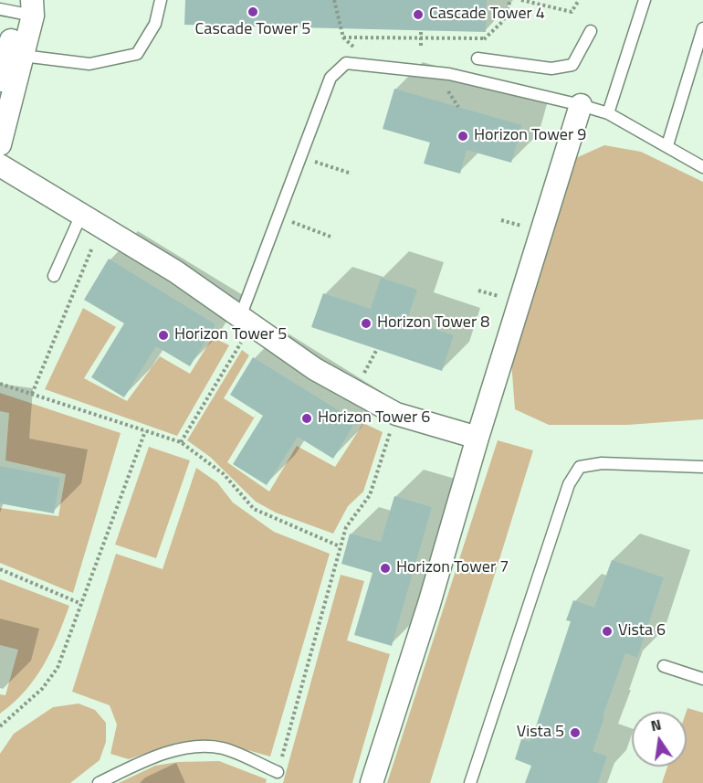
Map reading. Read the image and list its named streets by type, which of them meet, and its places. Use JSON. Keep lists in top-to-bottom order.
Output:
{
  "places": [
    "Cascade Tower 5",
    "Cascade Tower 4",
    "Horizon Tower 9",
    "Horizon Tower 8",
    "Horizon Tower 5",
    "Horizon Tower 6",
    "Horizon Tower 7",
    "Vista 6",
    "Vista 5"
  ],
  "north": "top"
}
